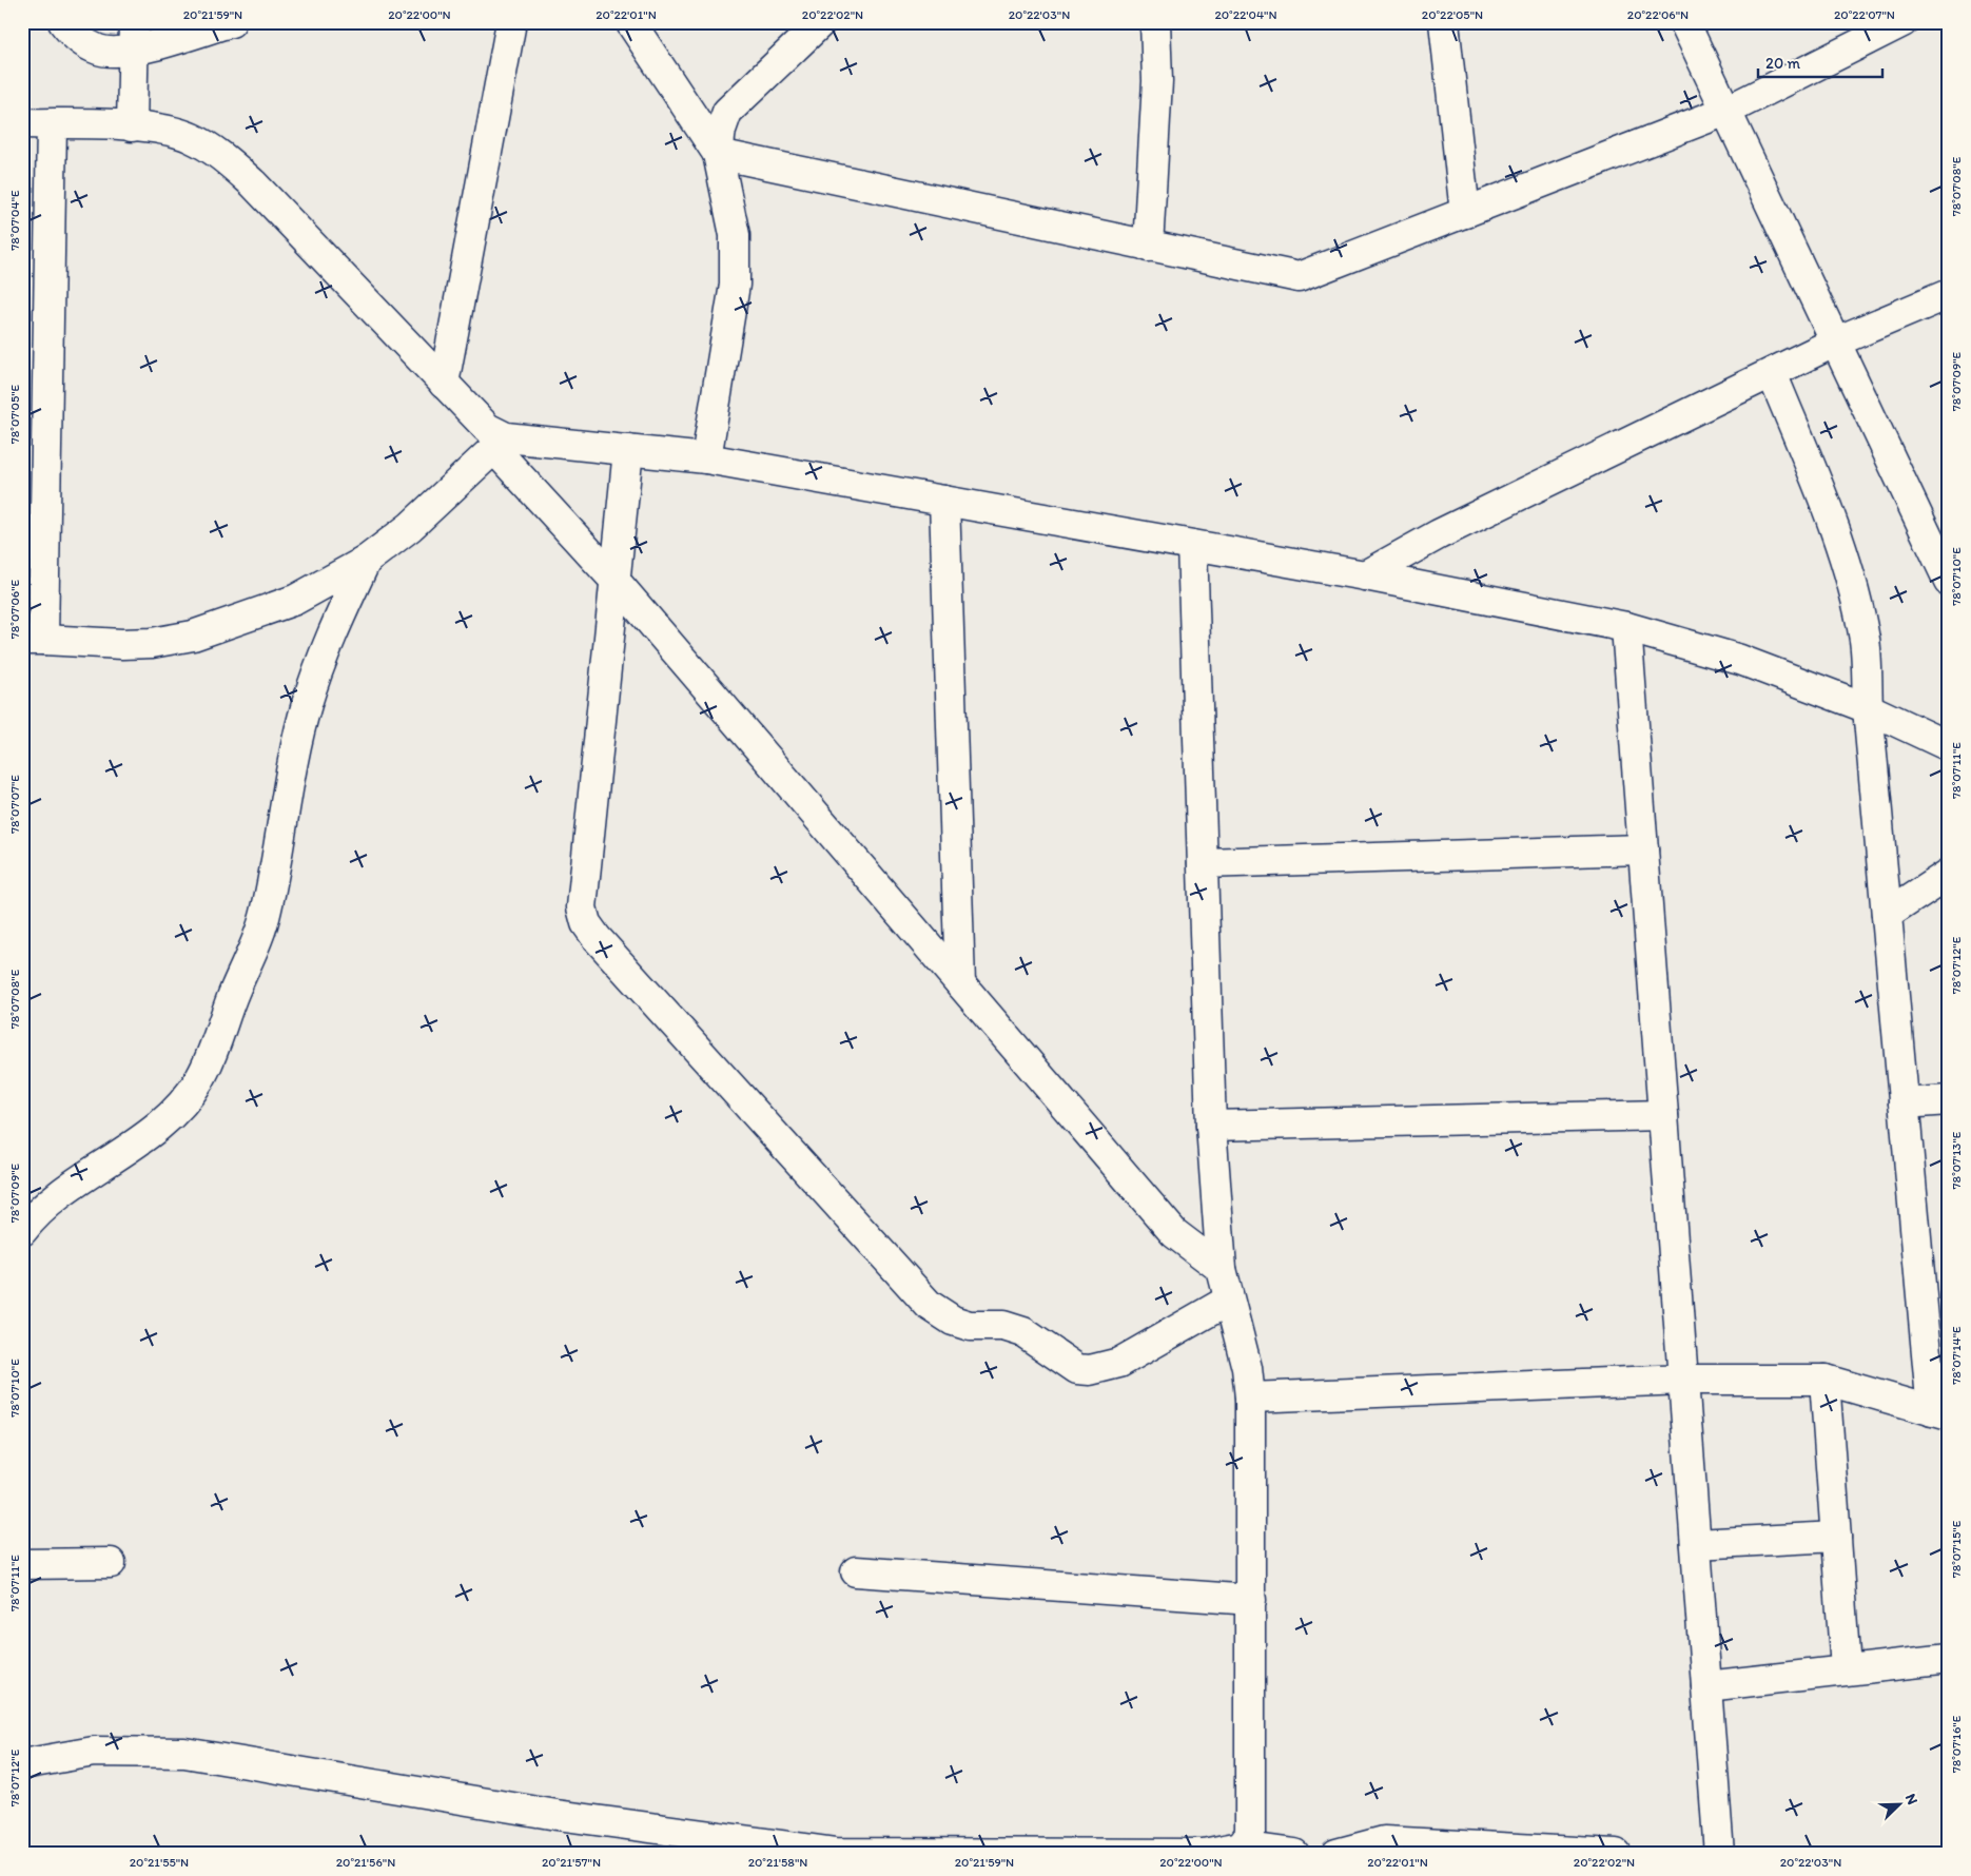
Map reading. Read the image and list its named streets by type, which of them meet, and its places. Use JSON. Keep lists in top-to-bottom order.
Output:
{
  "scale_bar": "20 m",
  "north": "top right",
  "coordinates": [
    "20°21'59\"N",
    "20°22'00\"N",
    "20°22'01\"N",
    "20°22'02\"N",
    "20°22'03\"N",
    "20°22'04\"N",
    "20°22'05\"N",
    "20°22'06\"N",
    "20°22'07\"N",
    "78°07'08\"E",
    "78°07'04\"E",
    "78°07'09\"E",
    "78°07'05\"E",
    "78°07'10\"E",
    "78°07'06\"E",
    "78°07'11\"E",
    "78°07'07\"E",
    "78°07'12\"E",
    "78°07'13\"E",
    "78°07'14\"E",
    "78°07'15\"E",
    "78°07'16\"E",
    "20°21'55\"N",
    "20°21'56\"N",
    "20°21'57\"N",
    "20°21'58\"N"
  ]
}
